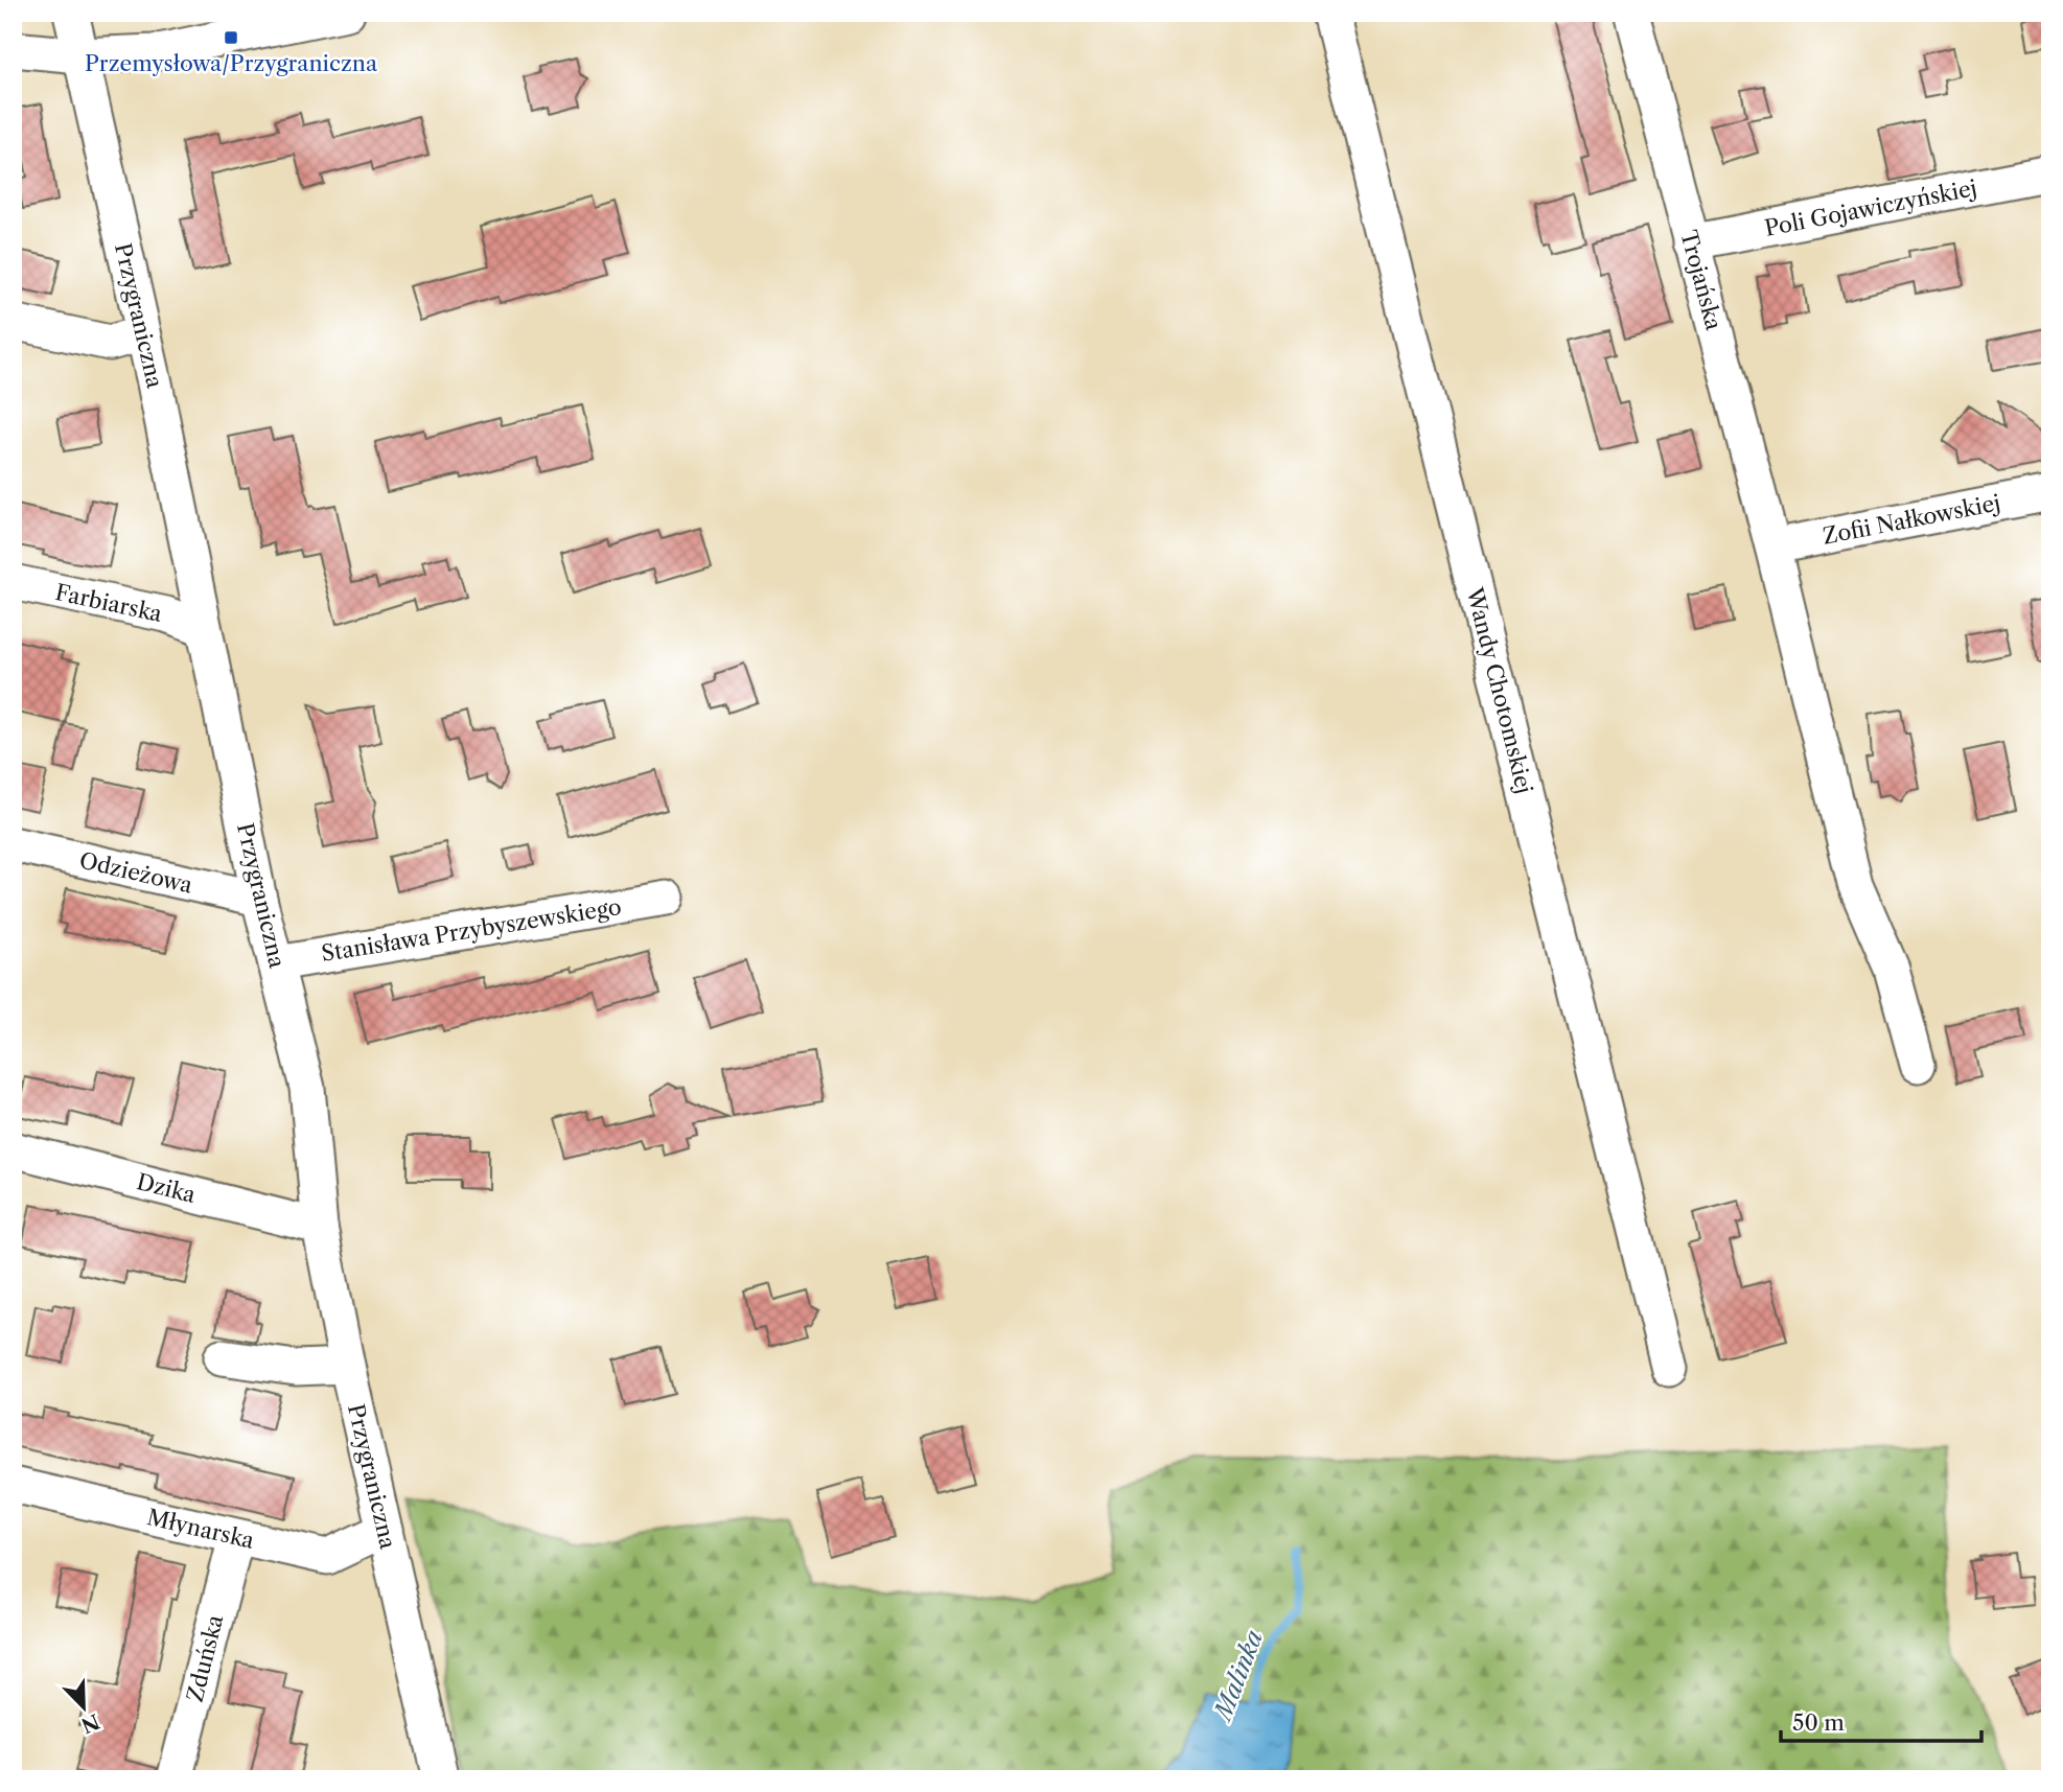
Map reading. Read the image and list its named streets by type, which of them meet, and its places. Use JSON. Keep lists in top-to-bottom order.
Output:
{
  "streets": {
    "street": [
      "Poli Gojawiczyńskiej",
      "Trojańska",
      "Przygraniczna",
      "Zofii Nałkowskiej",
      "Farbiarska",
      "Wandy Chotomskiej",
      "Odzieżowa",
      "Stanisława Przybyszewskiego",
      "Dzika",
      "Młynarska",
      "Zduńska"
    ]
  },
  "crossings": [
    ["Poli Gojawiczyńskiej", "Trojańska"],
    ["Trojańska", "Zofii Nałkowskiej"],
    ["Przygraniczna", "Farbiarska"],
    ["Przygraniczna", "Odzieżowa"],
    ["Przygraniczna", "Stanisława Przybyszewskiego"],
    ["Przygraniczna", "Dzika"],
    ["Przygraniczna", "Młynarska"],
    ["Młynarska", "Zduńska"]
  ],
  "water": ["Malinka"],
  "places": {
    "transit": ["Przemysłowa/Przygraniczna"]
  },
  "scale_bar": "50 m",
  "north": "bottom right"
}
